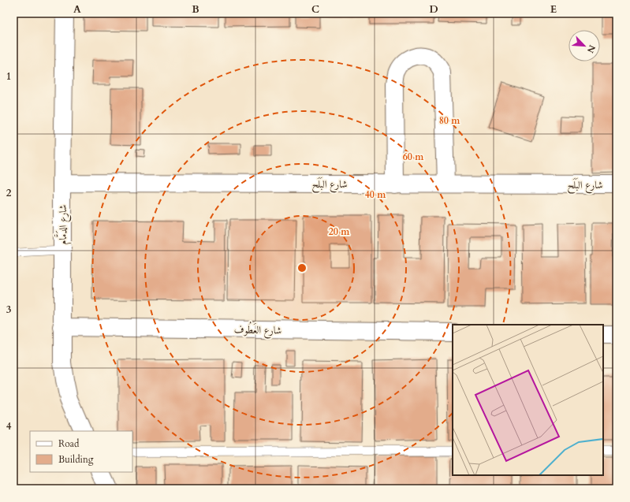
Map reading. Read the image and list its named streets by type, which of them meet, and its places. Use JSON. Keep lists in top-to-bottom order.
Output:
{
  "streets": {
    "street": ["شارع البَلَح", "شارع الدَمَّام", "شارع العَطُوف"]
  },
  "crossings": [
    ["شارع البَلَح", "شارع الدَمَّام"],
    ["شارع الدَمَّام", "شارع العَطُوف"]
  ],
  "legend": ["Road", "Building"],
  "north": "bottom right",
  "grid": {
    "columns": [
      "A",
      "B",
      "C",
      "D",
      "E"
    ],
    "rows": [
      "1",
      "2",
      "3",
      "4"
    ]
  },
  "rings": [
    "80 m",
    "60 m",
    "40 m",
    "20 m"
  ]
}
